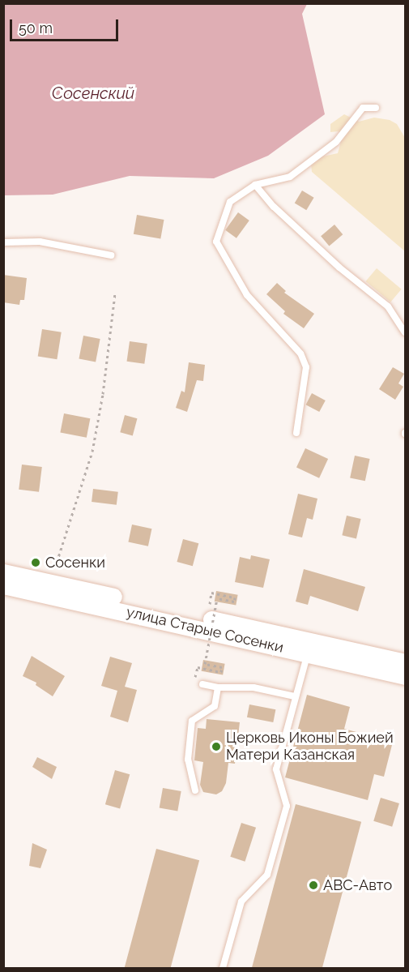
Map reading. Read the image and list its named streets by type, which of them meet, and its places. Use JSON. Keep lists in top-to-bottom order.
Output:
{
  "streets": {
    "main road": ["улица Старые Сосенки"]
  },
  "water": ["Сосенский"],
  "places": ["Сосенки", "Церковь Иконы Божией Матери Казанская", "АВС-Авто"],
  "scale_bar": "50 m"
}
